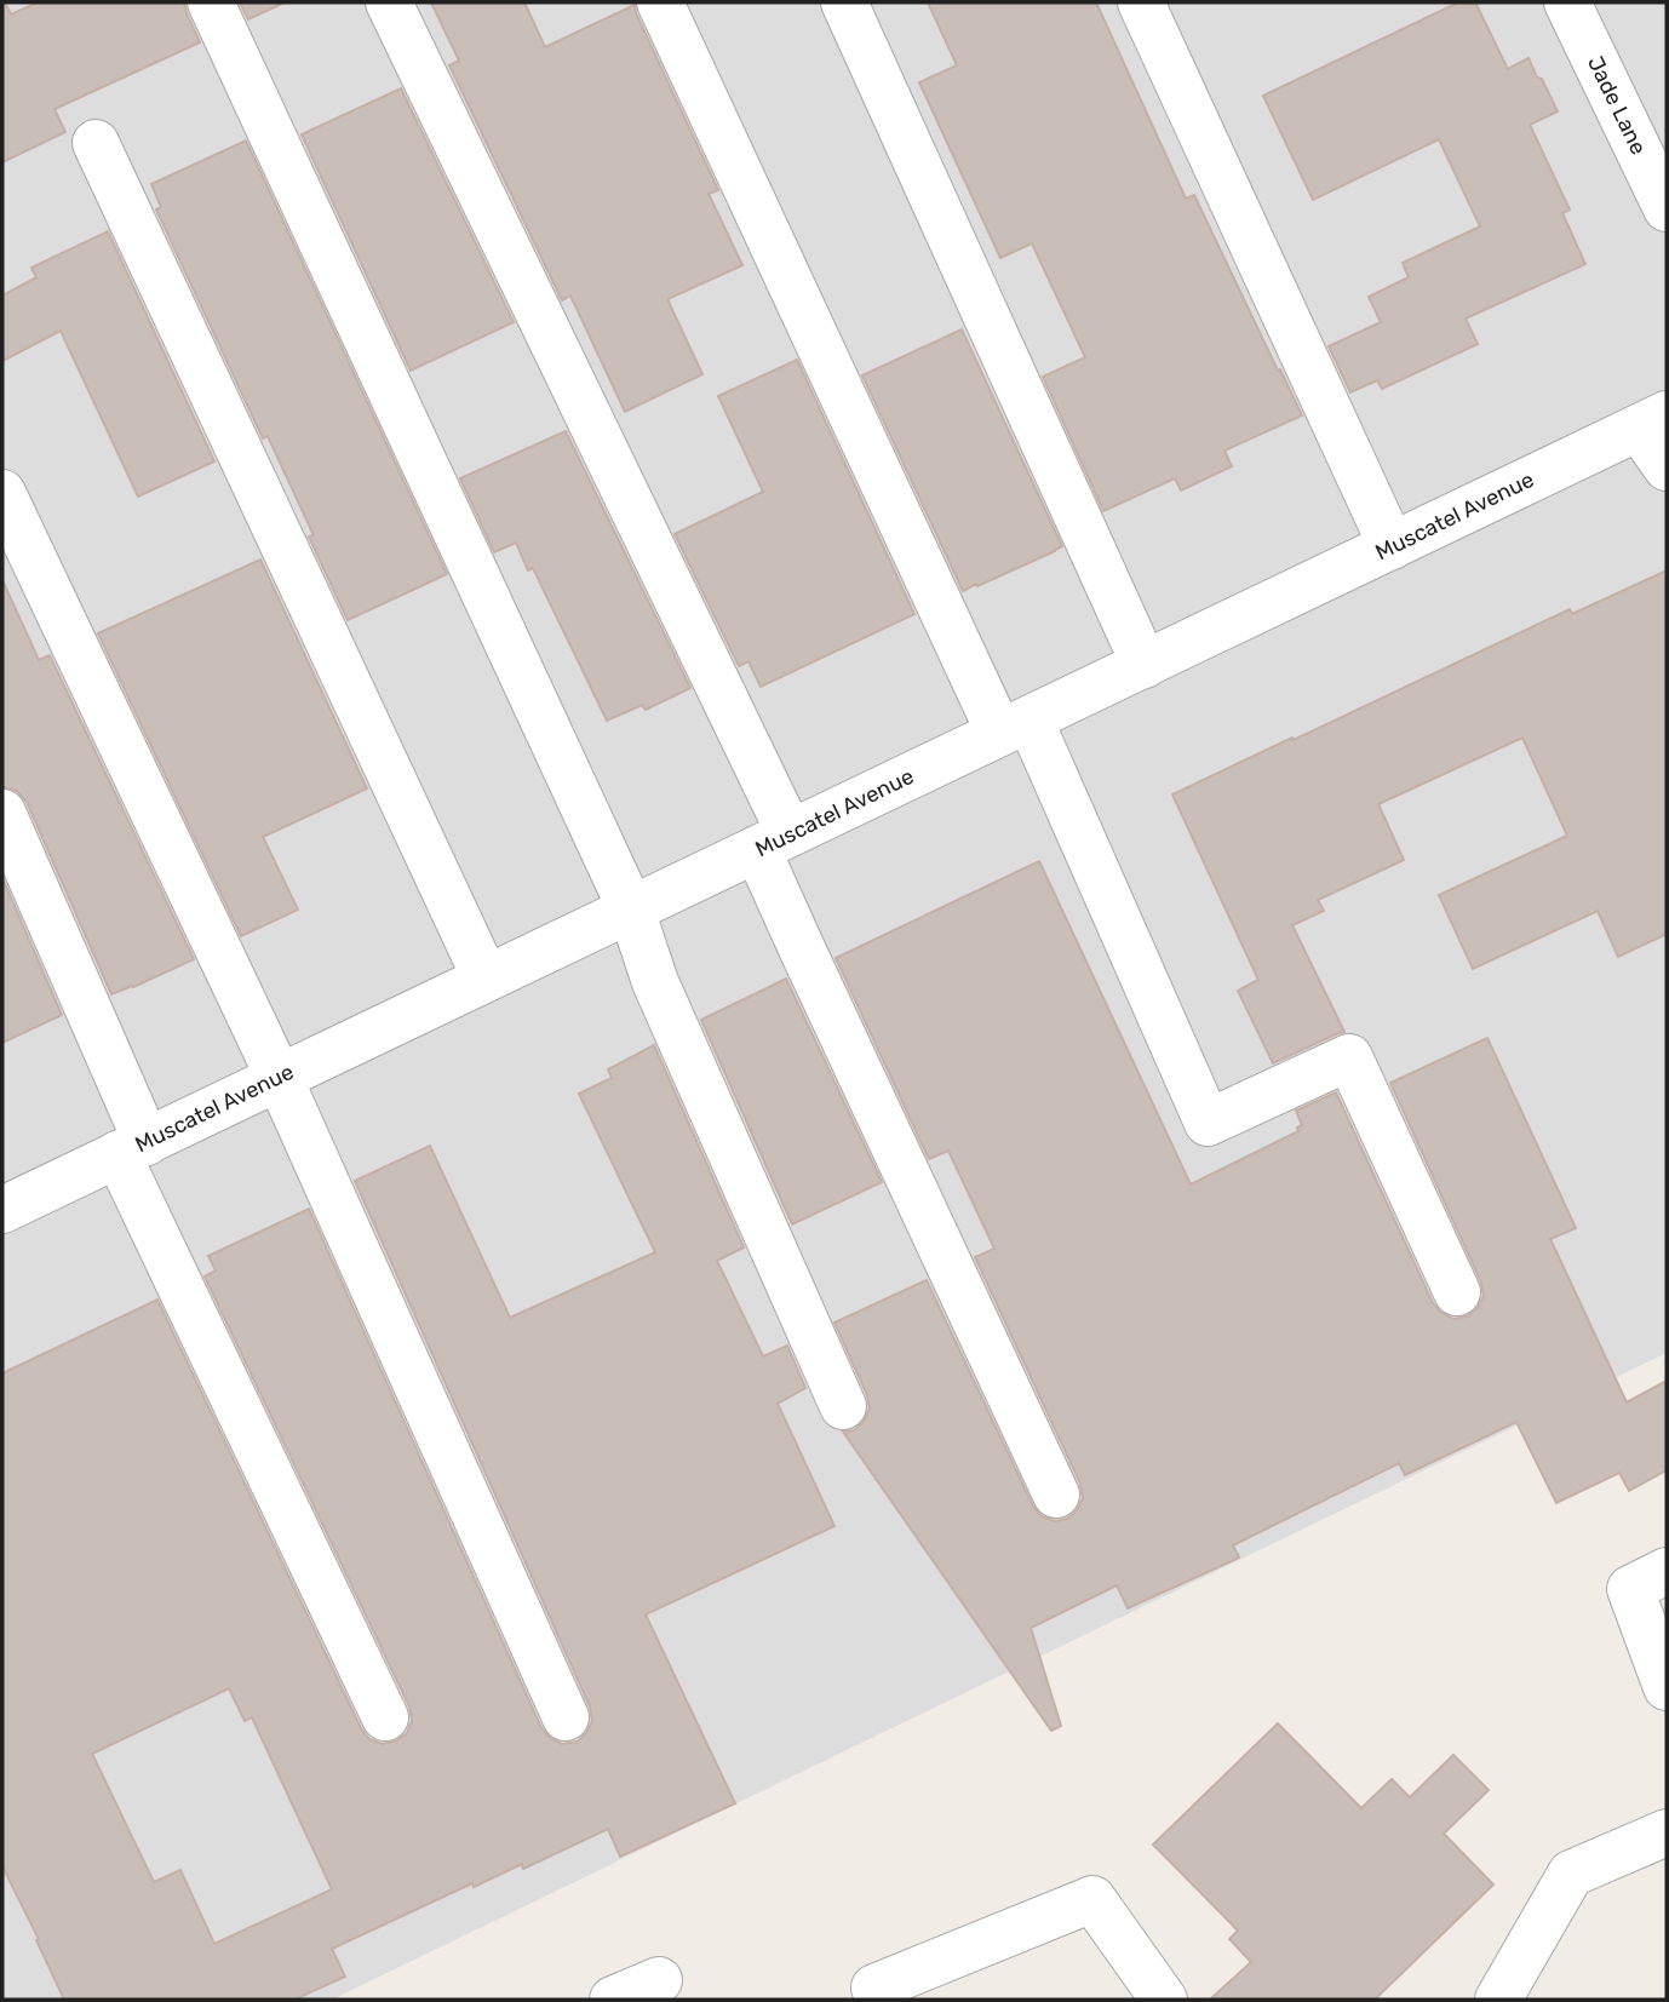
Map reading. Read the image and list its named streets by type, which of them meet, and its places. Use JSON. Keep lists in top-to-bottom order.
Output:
{
  "streets": {
    "street": ["Jade Lane", "Muscatel Avenue"]
  }
}
